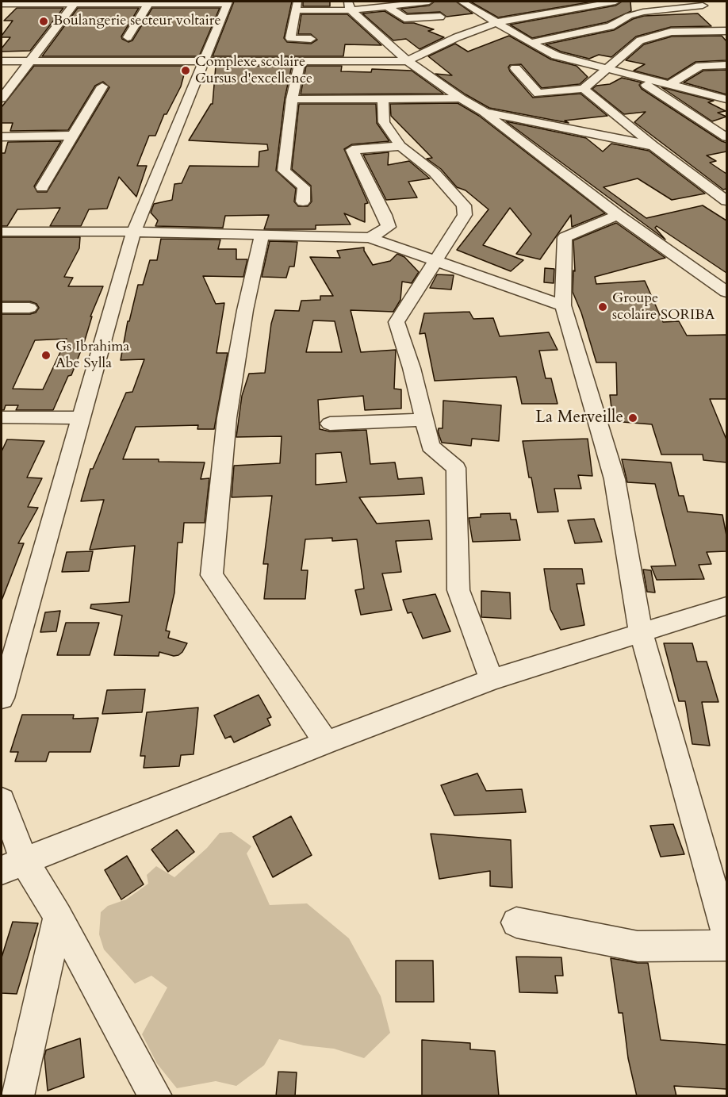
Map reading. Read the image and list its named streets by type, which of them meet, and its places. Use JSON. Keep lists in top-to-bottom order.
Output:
{
  "places": [
    "Boulangerie secteur voltaire",
    "Complexe scolaire Cursus d'excellence",
    "Groupe scolaire SORIBA",
    "Gs Ibrahima Abe Sylla",
    "La Merveille"
  ]
}
